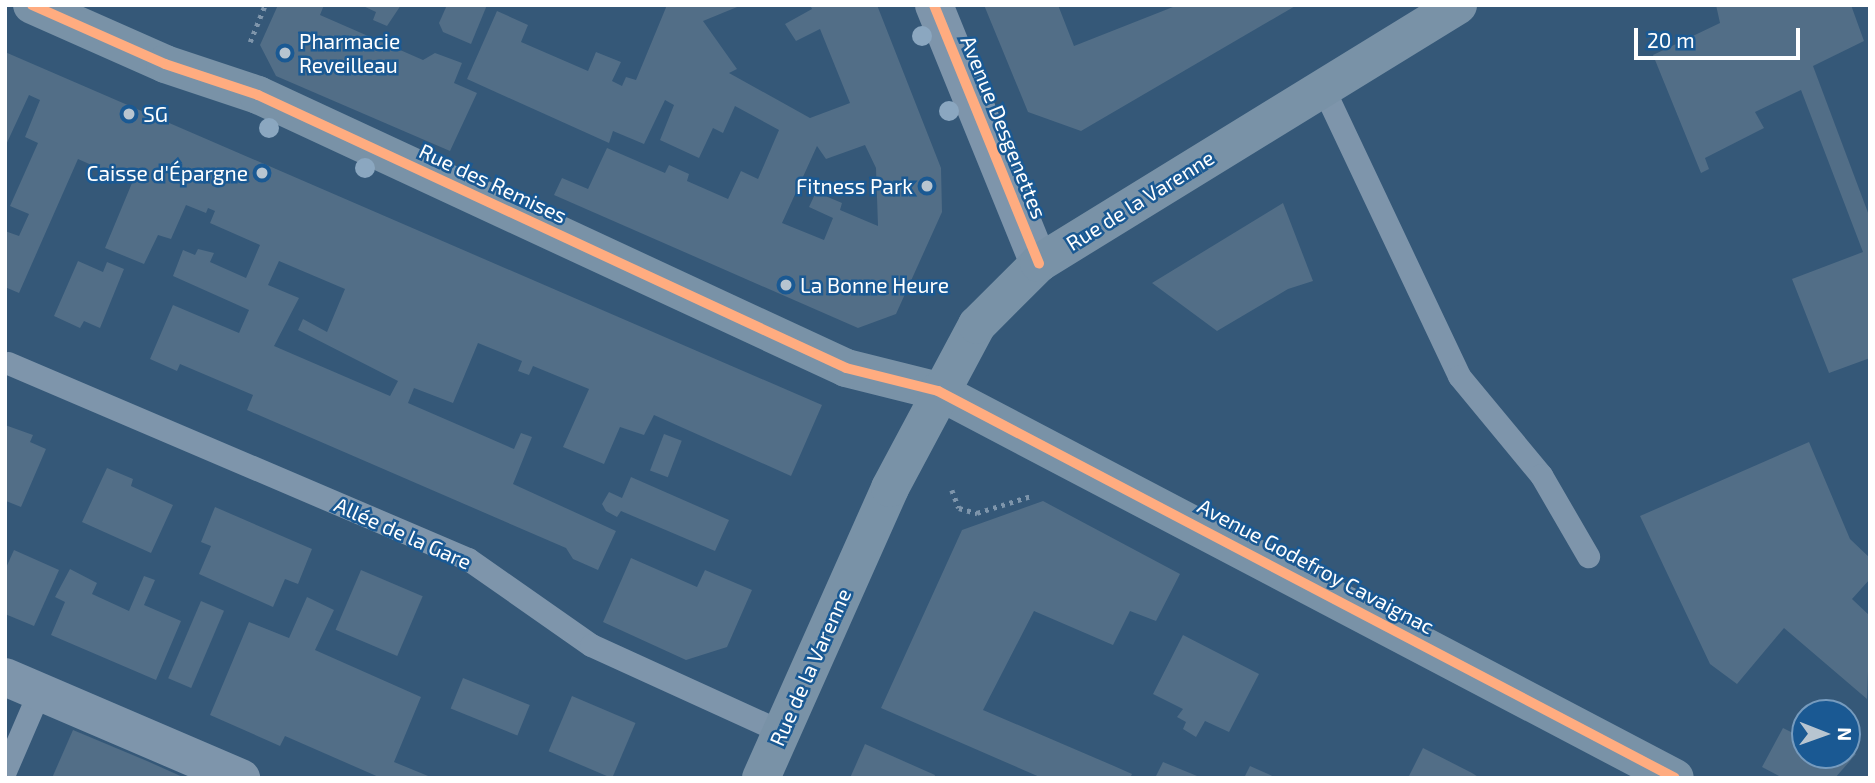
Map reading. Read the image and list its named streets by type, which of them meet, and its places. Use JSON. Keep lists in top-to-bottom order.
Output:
{
  "streets": {
    "main road": ["Rue des Remises", "Rue de la Varenne", "Avenue Godefroy Cavaignac"],
    "street": ["Avenue Desgenettes"],
    "lane": ["Allée de la Gare"]
  },
  "crossings": [
    ["Avenue Desgenettes", "Rue de la Varenne"],
    ["Rue des Remises", "Rue de la Varenne"],
    ["Rue des Remises", "Avenue Godefroy Cavaignac"],
    ["Rue de la Varenne", "Allée de la Gare"],
    ["Rue de la Varenne", "Avenue Godefroy Cavaignac"]
  ],
  "places": [
    "Pharmacie Reveilleau",
    "SG",
    "Caisse d'Épargne",
    "Fitness Park",
    "La Bonne Heure"
  ],
  "scale_bar": "20 m",
  "north": "right"
}
